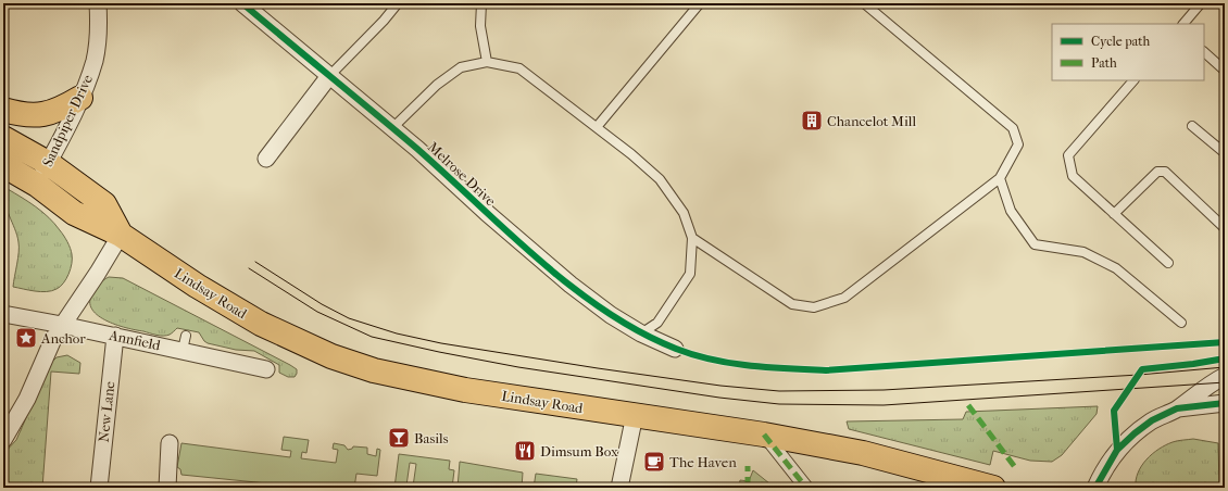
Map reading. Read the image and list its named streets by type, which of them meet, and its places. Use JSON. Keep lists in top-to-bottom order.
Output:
{
  "streets": {
    "main road": ["Lindsay Road"],
    "street": [
      "Sandpiper Drive",
      "Melrose Drive",
      "Annfield",
      "New Lane"
    ]
  },
  "crossings": [
    ["Sandpiper Drive", "Lindsay Road"],
    ["Annfield", "New Lane"]
  ],
  "places": {
    "building": ["Chancelot Mill"],
    "place": ["Anchor"],
    "bar": ["Basils"],
    "restaurant": ["Dimsum Box"],
    "cafe": ["The Haven"]
  },
  "legend": ["Cycle path", "Path"]
}
